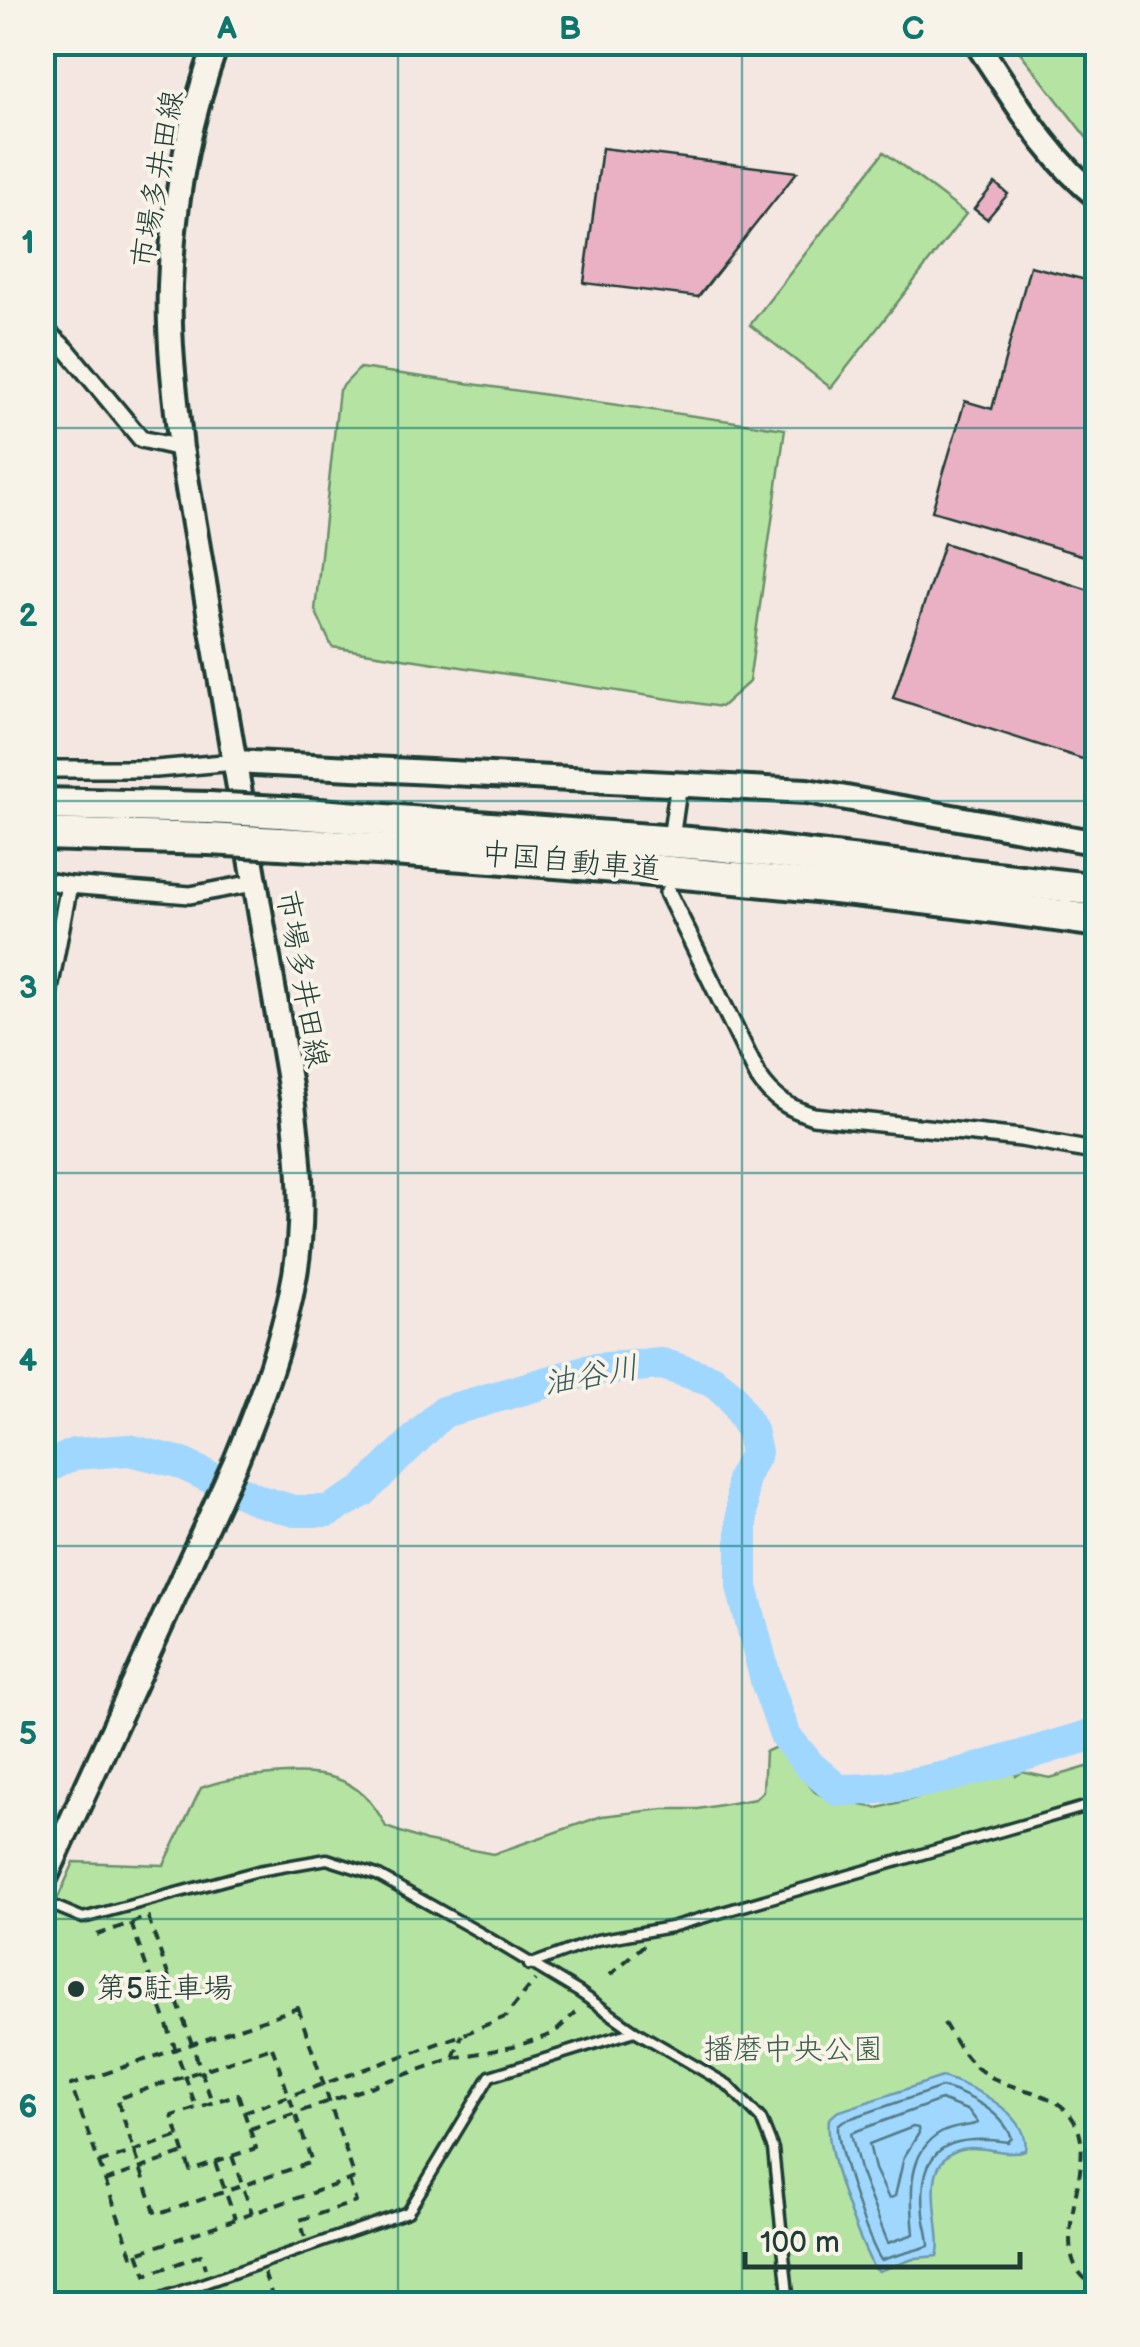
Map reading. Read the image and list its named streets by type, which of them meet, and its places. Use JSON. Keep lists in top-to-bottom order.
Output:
{
  "streets": {
    "highway": ["中国自動車道"],
    "main road": ["市場多井田線"]
  },
  "water": ["油谷川"],
  "parks": ["播磨中央公園"],
  "places": ["第5駐車場"],
  "scale_bar": "100 m",
  "grid": {
    "columns": ["A", "B", "C"],
    "rows": [
      "1",
      "2",
      "3",
      "4",
      "5",
      "6"
    ]
  }
}
